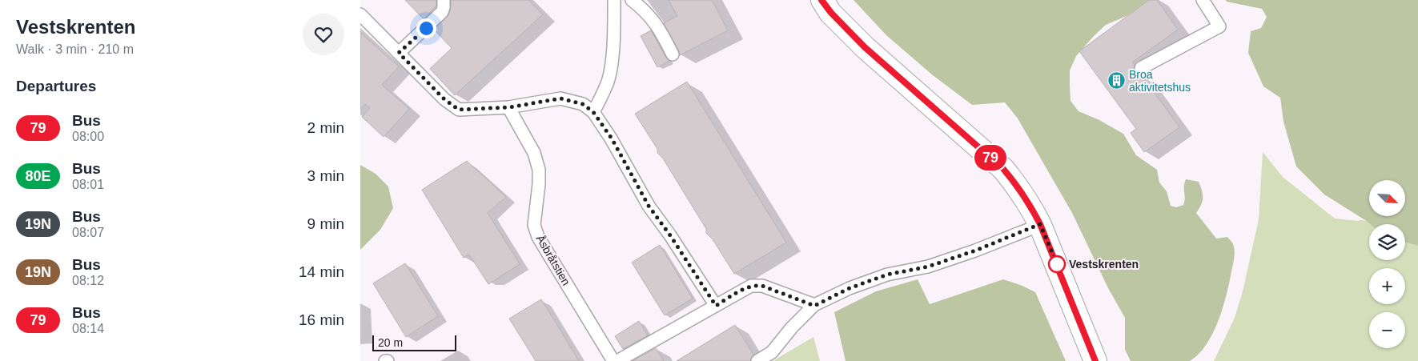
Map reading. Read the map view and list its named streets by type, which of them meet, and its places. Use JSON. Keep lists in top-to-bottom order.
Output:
{
  "streets": {
    "lane": ["Åsbråtstien"]
  },
  "places": {
    "building": ["Broa aktivitetshus"],
    "other": ["Vestskrenten"]
  },
  "lines": ["bus line 79"],
  "scale_bar": "20 m",
  "north": "bottom right",
  "page": {
    "heading": [
      ["Vestskrenten", "Walk · 3 min · 210 m"],
      "Departures"
    ],
    "on_map": "79",
    "list": [
      {
        "mark": "79",
        "name": "Bus",
        "note": "08:00",
        "value": "2 min"
      },
      {
        "mark": "80E",
        "name": "Bus",
        "note": "08:01",
        "value": "3 min"
      },
      {
        "mark": "19N",
        "name": "Bus",
        "note": "08:07",
        "value": "9 min"
      },
      {
        "mark": "19N",
        "name": "Bus",
        "note": "08:12",
        "value": "14 min"
      },
      {
        "mark": "79",
        "name": "Bus",
        "note": "08:14",
        "value": "16 min"
      }
    ],
    "map_buttons": ["+", "−"],
    "scale": "20 m"
  }
}
